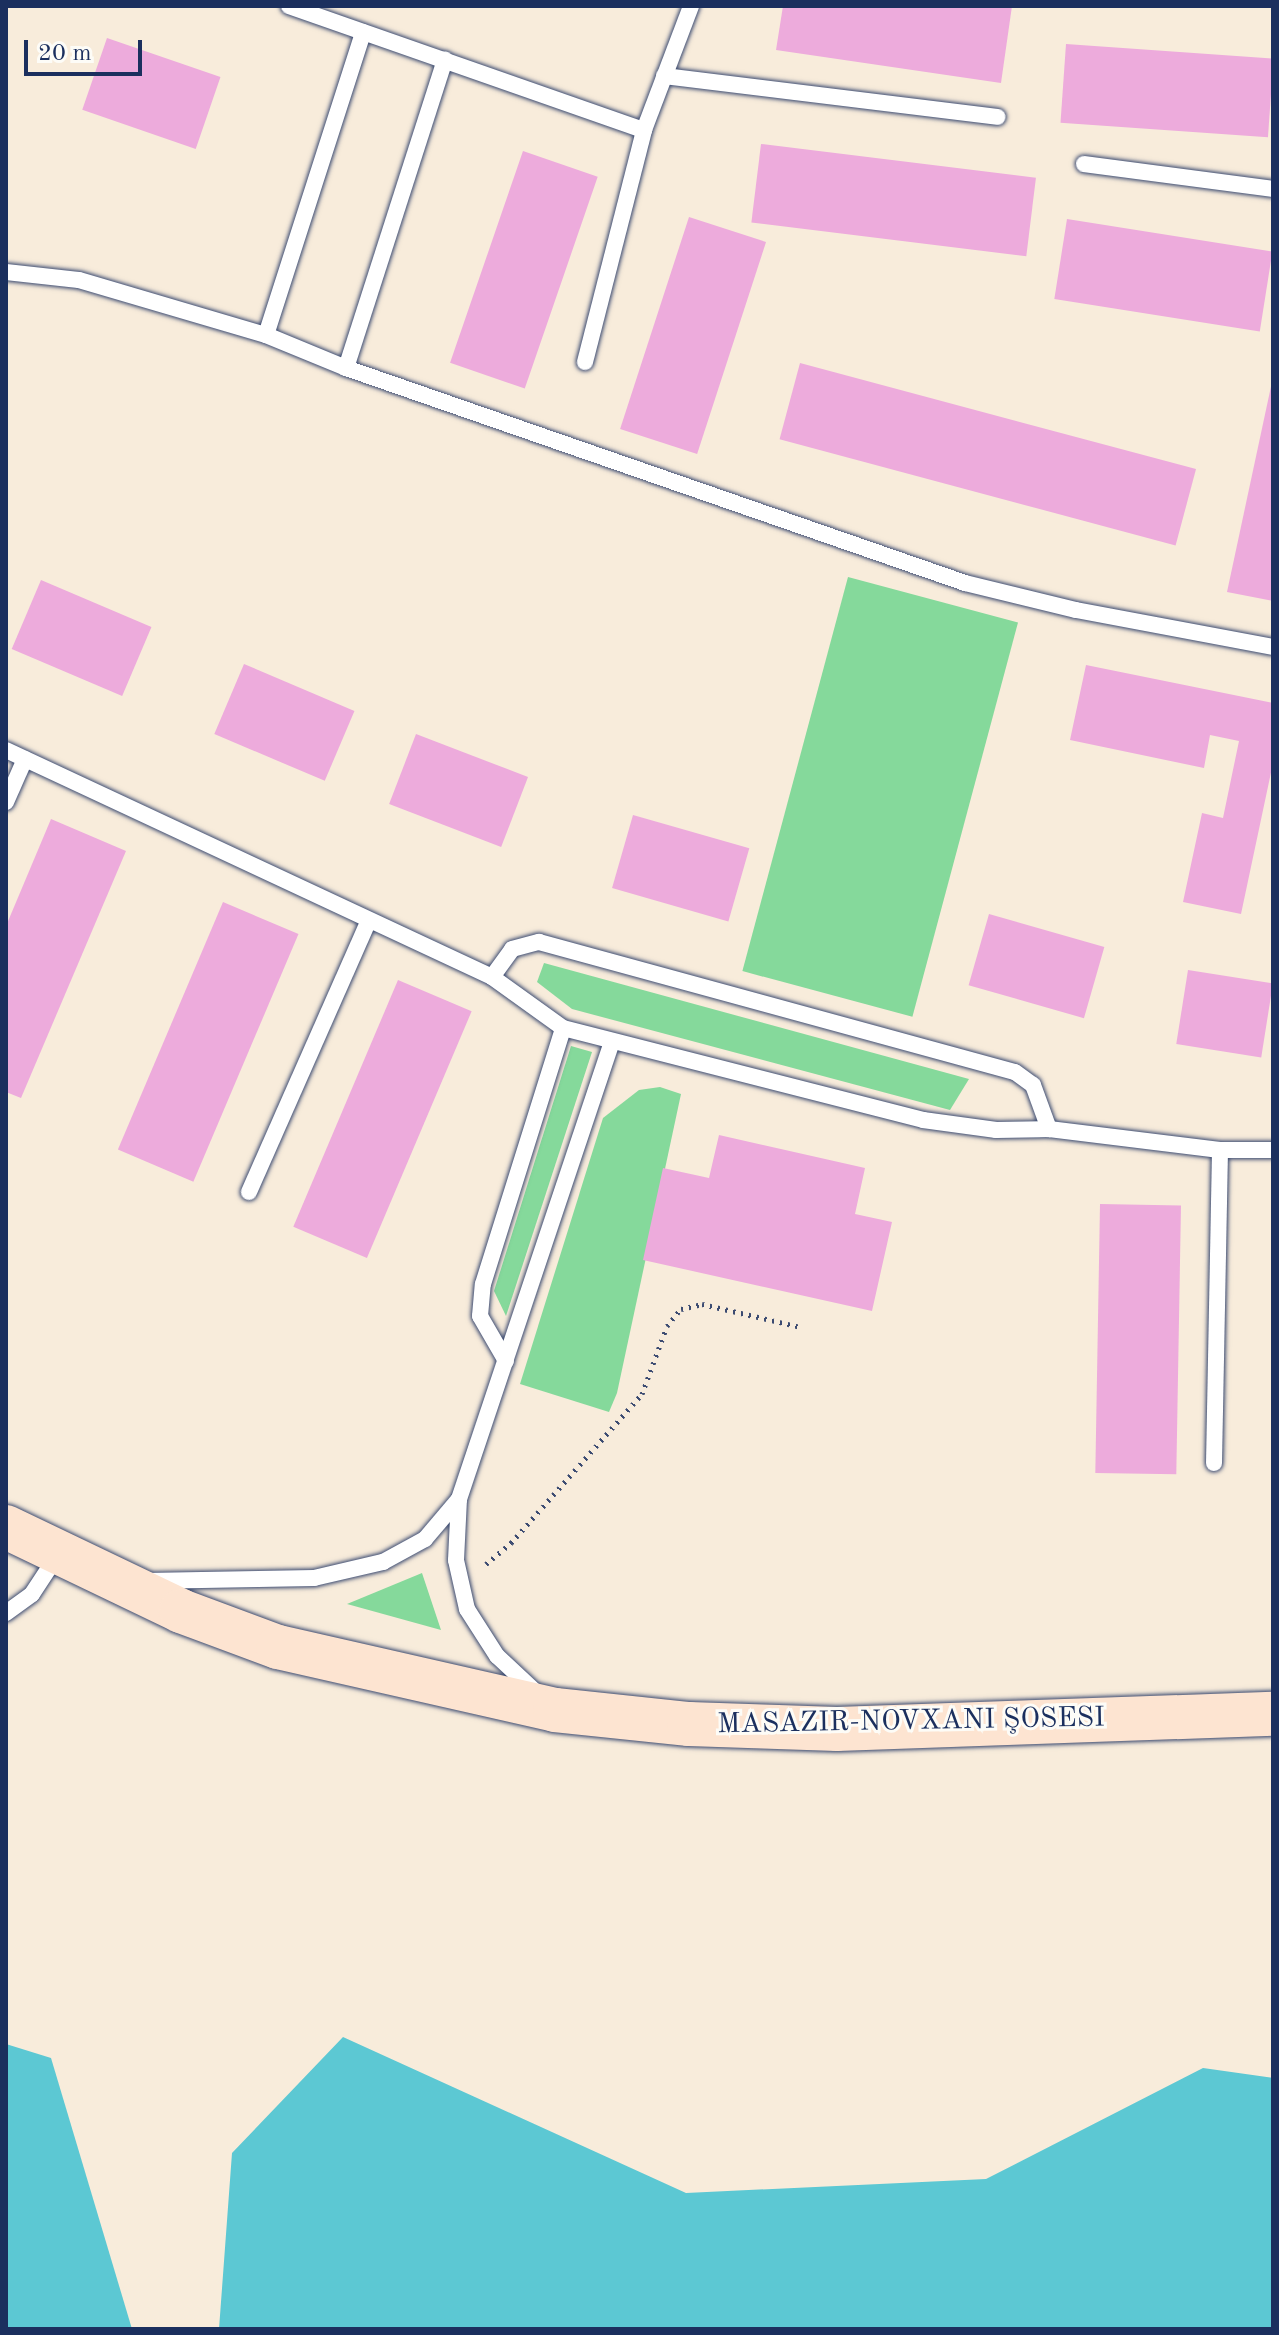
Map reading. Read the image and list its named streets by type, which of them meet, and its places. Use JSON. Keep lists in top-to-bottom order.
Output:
{
  "scale_bar": "20 m"
}
